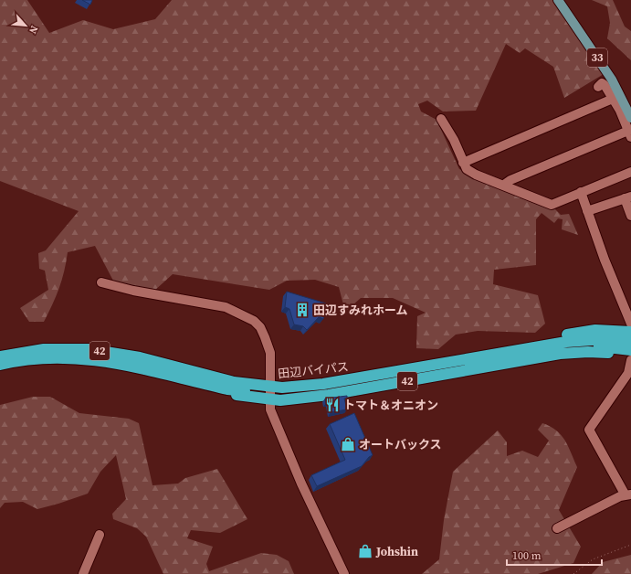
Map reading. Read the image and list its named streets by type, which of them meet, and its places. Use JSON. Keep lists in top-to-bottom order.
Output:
{
  "streets": {
    "highway": ["42", "田辺バイパス"],
    "main road": ["33"]
  },
  "crossings": [
    ["42", "田辺バイパス"]
  ],
  "places": {
    "building": ["田辺すみれホーム"],
    "restaurant": ["トマト＆オニオン"],
    "shop": ["オートバックス", "Johshin"]
  },
  "scale_bar": "100 m",
  "north": "bottom right"
}
